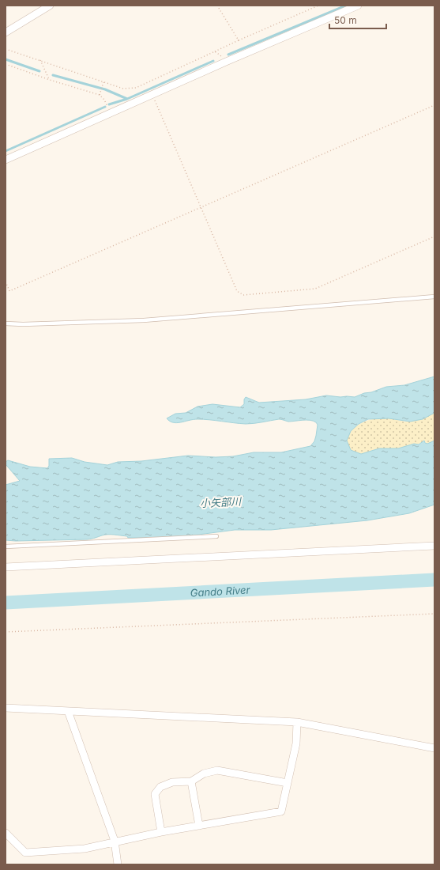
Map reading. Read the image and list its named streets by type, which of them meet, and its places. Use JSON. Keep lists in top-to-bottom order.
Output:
{
  "water": ["小矢部川", "Gando River"],
  "scale_bar": "50 m"
}
